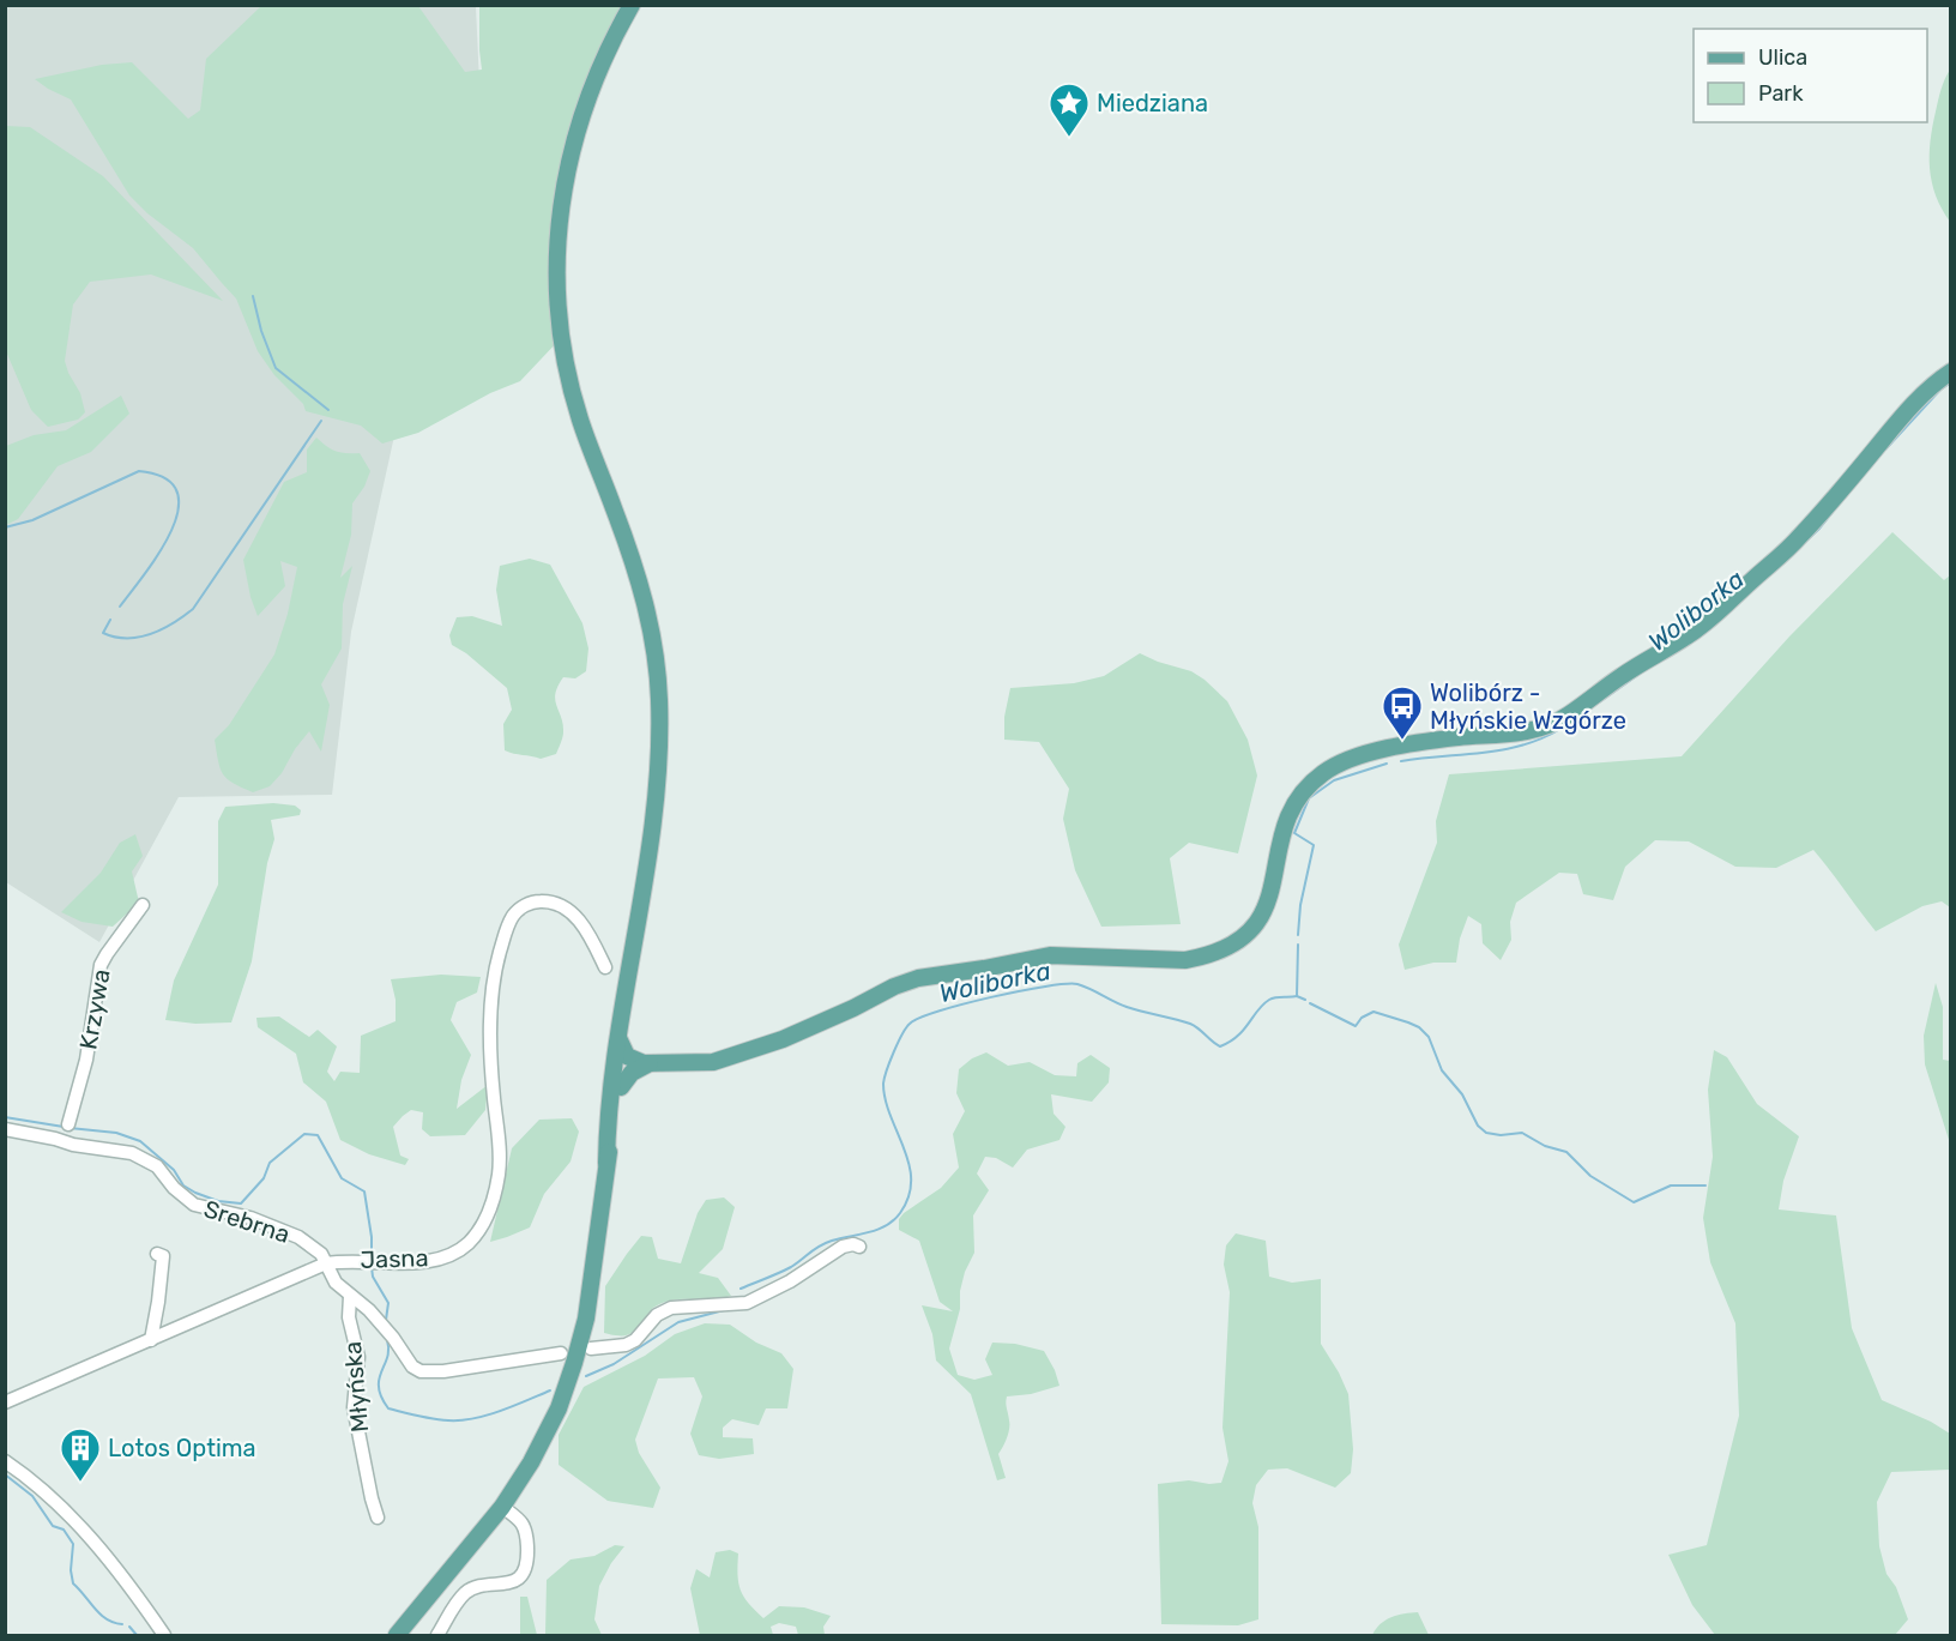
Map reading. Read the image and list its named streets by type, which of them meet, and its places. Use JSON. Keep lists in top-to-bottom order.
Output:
{
  "streets": {
    "street": [
      "Krzywa",
      "Srebrna",
      "Jasna",
      "Młyńska"
    ]
  },
  "crossings": [
    ["Srebrna", "Jasna"]
  ],
  "water": ["Woliborka"],
  "places": {
    "place": ["Miedziana"],
    "bus stop": ["Wolibórz - Młyńskie Wzgórze"],
    "building": ["Lotos Optima"]
  },
  "legend": ["Ulica", "Park"]
}
